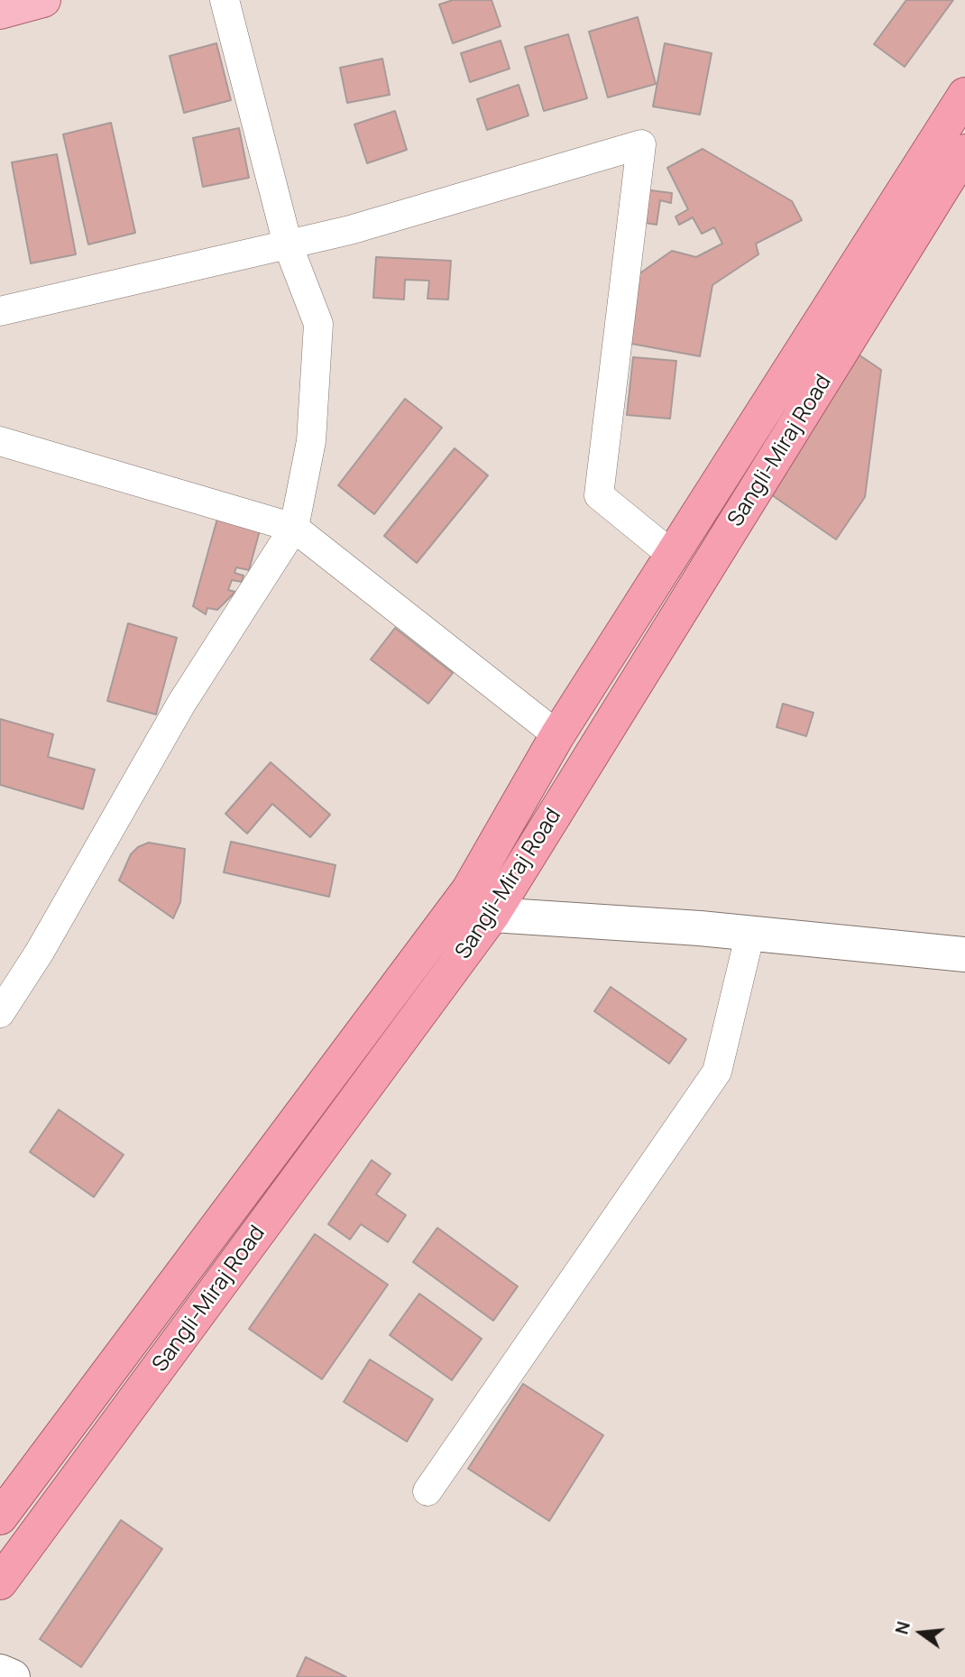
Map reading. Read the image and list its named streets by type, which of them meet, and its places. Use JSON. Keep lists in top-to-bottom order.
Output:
{
  "streets": {
    "highway": ["Sangli-Miraj Road"]
  },
  "north": "left"
}
